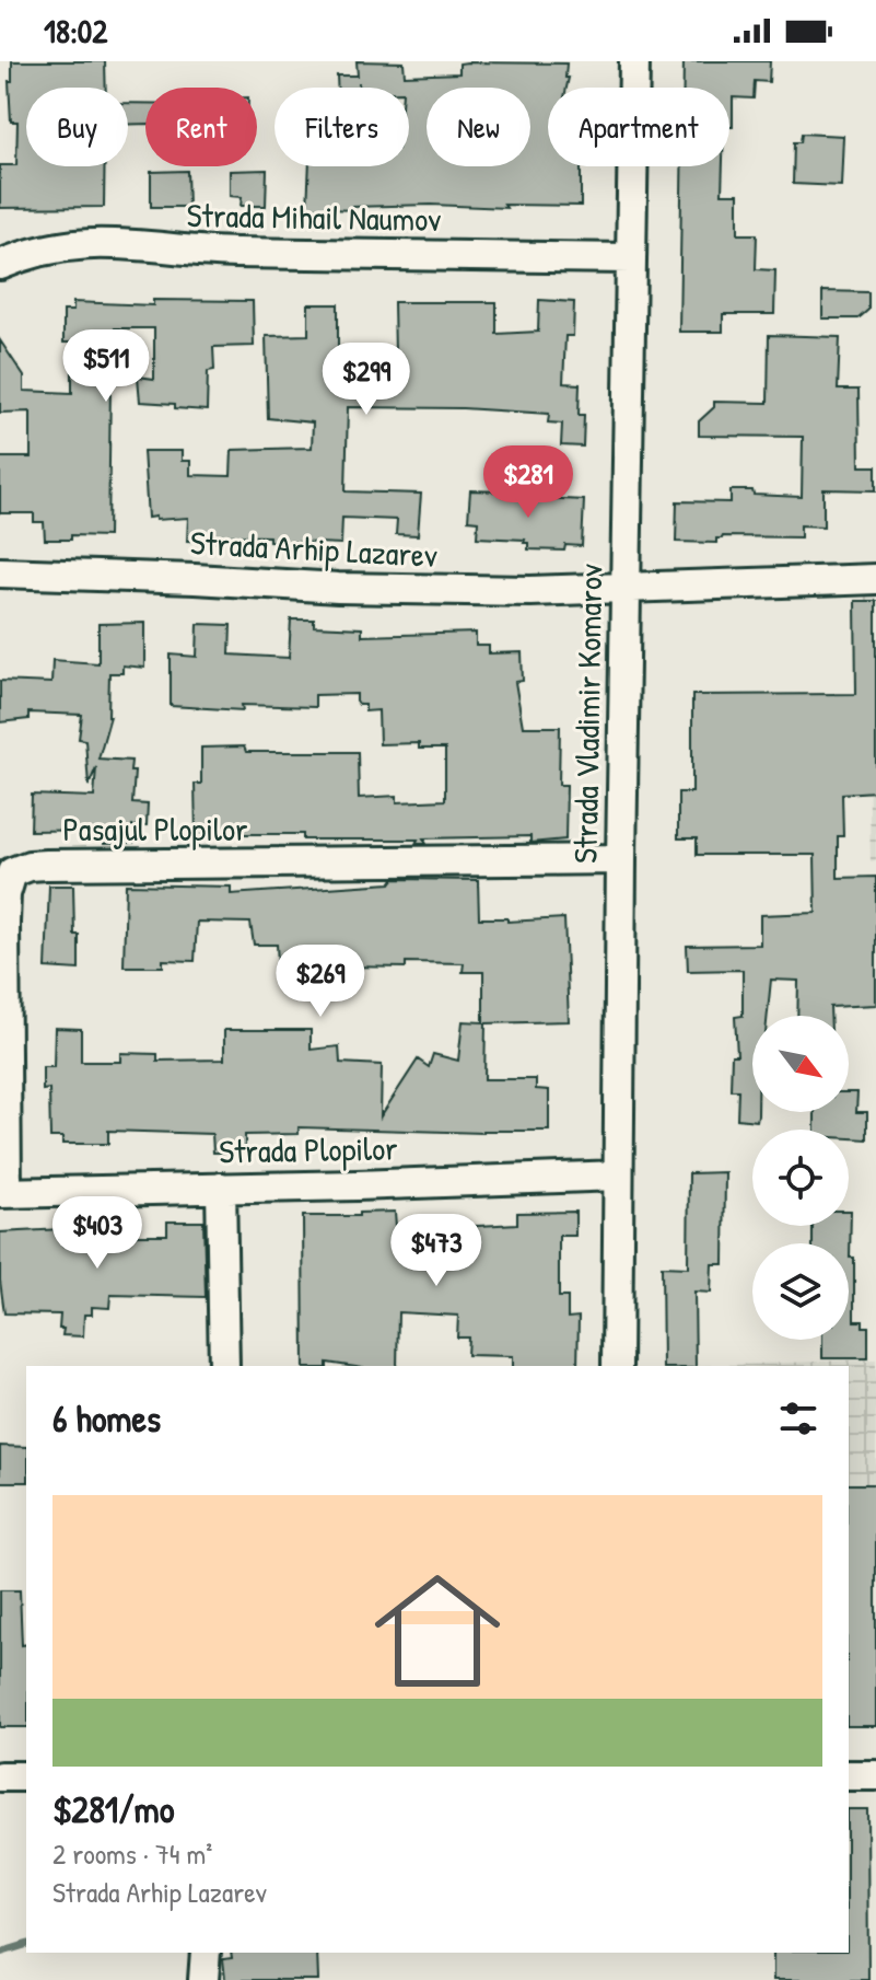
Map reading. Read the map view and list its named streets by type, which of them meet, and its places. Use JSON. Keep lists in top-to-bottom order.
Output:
{
  "streets": {
    "street": [
      "Strada Mihail Naumov",
      "Strada Arhip Lazarev",
      "Strada Vladimir Komarov",
      "Pasajul Plopilor",
      "Strada Plopilor"
    ]
  },
  "crossings": [
    ["Strada Mihail Naumov", "Strada Vladimir Komarov"],
    ["Strada Arhip Lazarev", "Strada Vladimir Komarov"],
    ["Strada Vladimir Komarov", "Pasajul Plopilor"],
    ["Strada Vladimir Komarov", "Strada Plopilor"],
    ["Pasajul Plopilor", "Strada Plopilor"]
  ],
  "north": "bottom right",
  "page": {
    "status": "18:02",
    "chip": [
      "Buy",
      "Rent",
      "Filters",
      "New",
      "Apartment"
    ],
    "price": [
      "$511",
      "$299",
      "$281",
      "$269",
      "$403",
      "$473"
    ],
    "heading": "6 homes",
    "list": [
      {
        "name": "$281/mo",
        "note": "2 rooms · 74 m² · Strada Arhip Lazarev"
      }
    ]
  }
}
